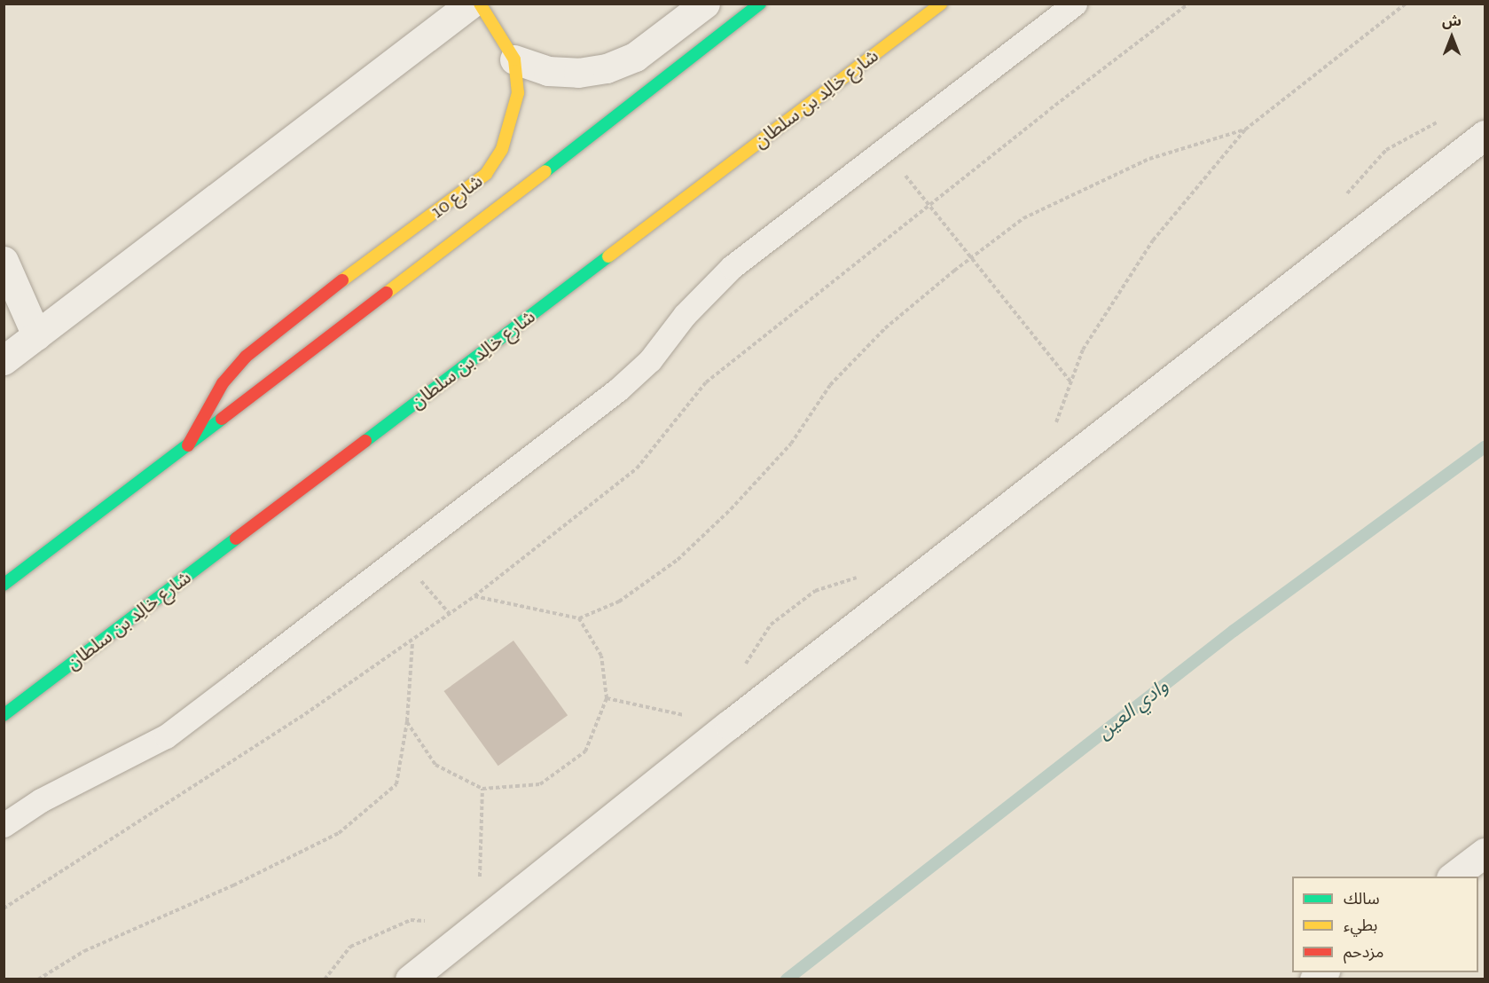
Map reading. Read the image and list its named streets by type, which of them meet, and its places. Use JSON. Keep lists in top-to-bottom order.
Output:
{
  "streets": {
    "main road": ["شارع خالِد بن سلطان", "شارع 10"]
  },
  "water": ["وادي العين"],
  "legend": ["سالك", "بطيء", "مزدحم"],
  "north": "top"
}
